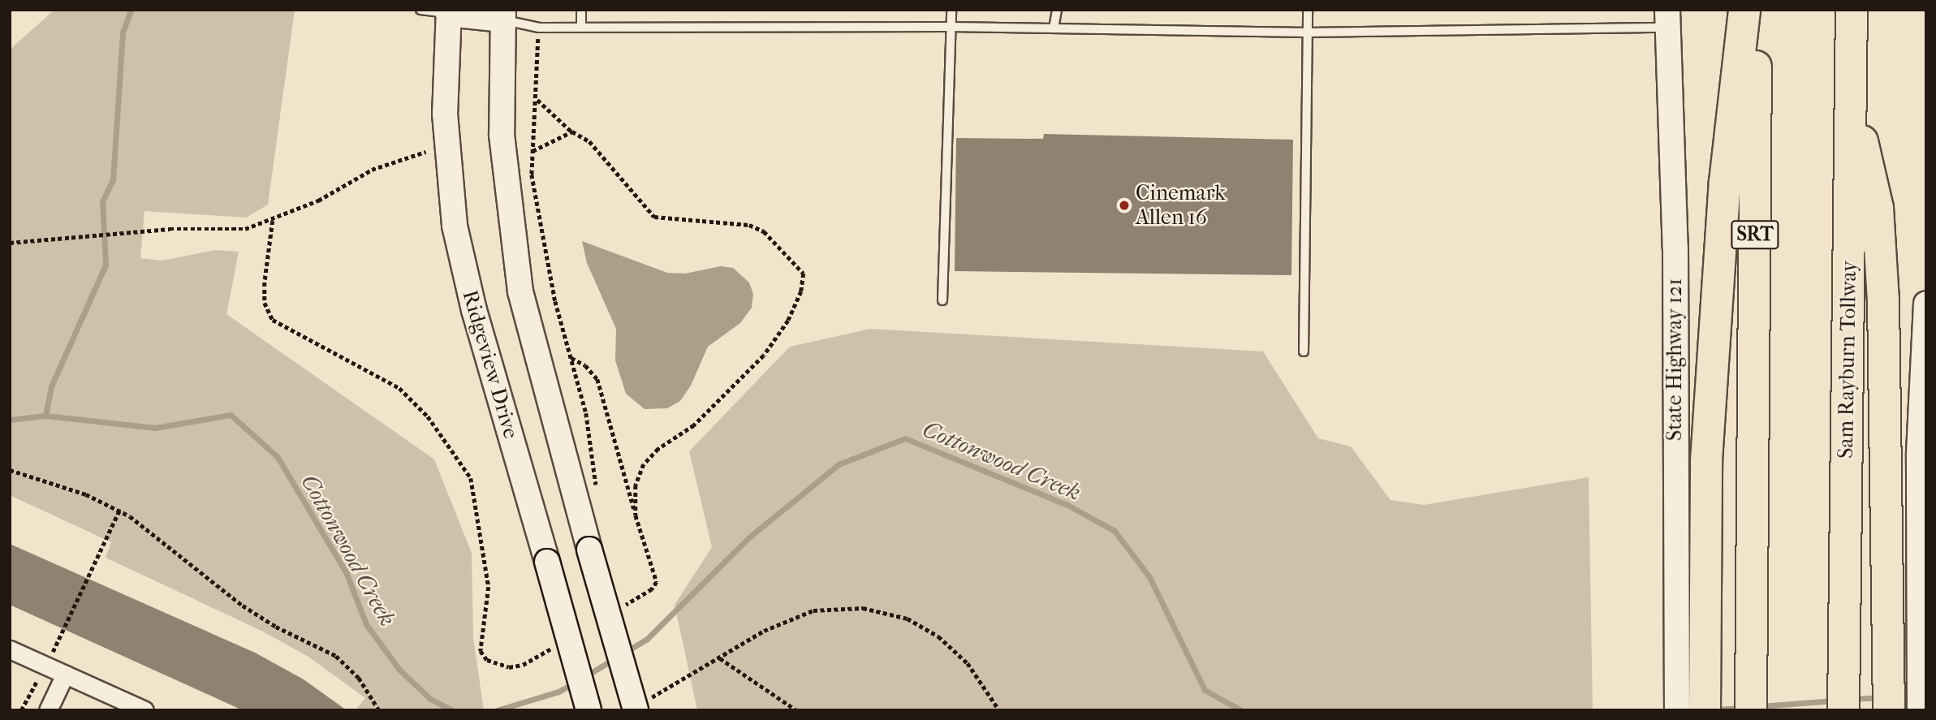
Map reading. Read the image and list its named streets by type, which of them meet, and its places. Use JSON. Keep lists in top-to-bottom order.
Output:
{
  "streets": {
    "highway": ["SRT", "Sam Rayburn Tollway"],
    "main road": ["State Highway 121", "Ridgeview Drive"]
  },
  "water": ["Cottonwood Creek"],
  "places": ["Cinemark Allen 16"]
}
